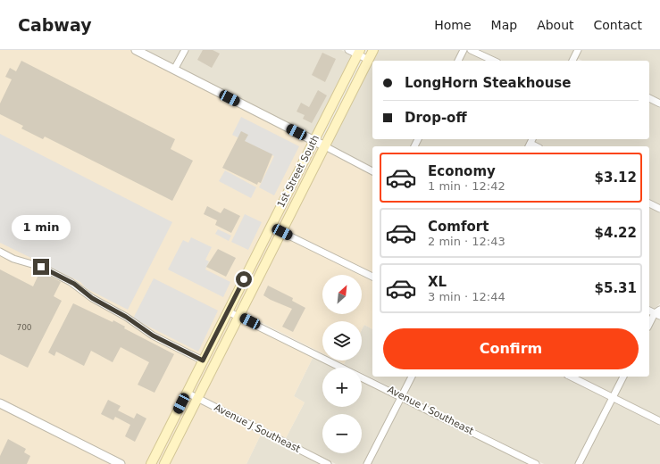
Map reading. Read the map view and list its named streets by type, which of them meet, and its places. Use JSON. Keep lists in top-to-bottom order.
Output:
{
  "streets": {
    "main road": ["1st Street South"],
    "street": ["Avenue I Southeast", "Avenue J Southeast"]
  },
  "crossings": [
    ["1st Street South", "Avenue I Southeast"],
    ["1st Street South", "Avenue J Southeast"]
  ],
  "house_numbers": ["700"],
  "north": "top right",
  "page": {
    "header": "Cabway",
    "nav": [
      "Home",
      "Map",
      "About",
      "Contact"
    ],
    "banner": ["LongHorn Steakhouse", "Drop-off"],
    "list": [
      {
        "name": "Economy",
        "note": "1 min · 12:42",
        "value": "$3.12"
      },
      {
        "name": "Comfort",
        "note": "2 min · 12:43",
        "value": "$4.22"
      },
      {
        "name": "XL",
        "note": "3 min · 12:44",
        "value": "$5.31"
      }
    ],
    "bubble": "1 min",
    "map_buttons": ["+", "−"],
    "buttons": "Confirm"
  }
}
